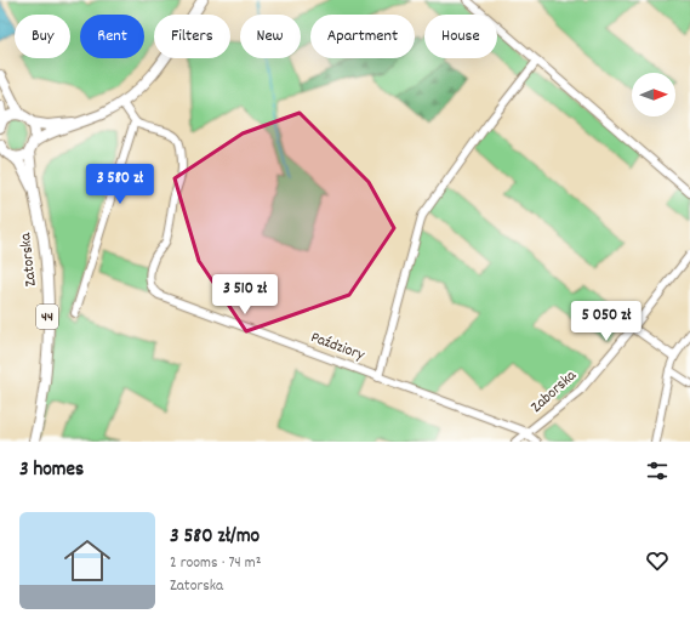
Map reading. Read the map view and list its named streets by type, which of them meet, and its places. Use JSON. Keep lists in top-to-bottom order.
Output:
{
  "streets": {
    "main road": ["Zatorska", "44"],
    "street": ["Paździory", "Zaborska"]
  },
  "crossings": [
    ["Zatorska", "44"],
    ["Paździory", "Zaborska"]
  ],
  "north": "right",
  "page": {
    "chip": [
      "Buy",
      "Rent",
      "Filters",
      "New",
      "Apartment",
      "House"
    ],
    "price": ["3 580 zł", "3 510 zł", "5 050 zł"],
    "heading": "3 homes",
    "list": [
      {
        "name": "3 580 zł/mo",
        "note": "2 rooms · 74 m² · Zatorska"
      }
    ]
  }
}
